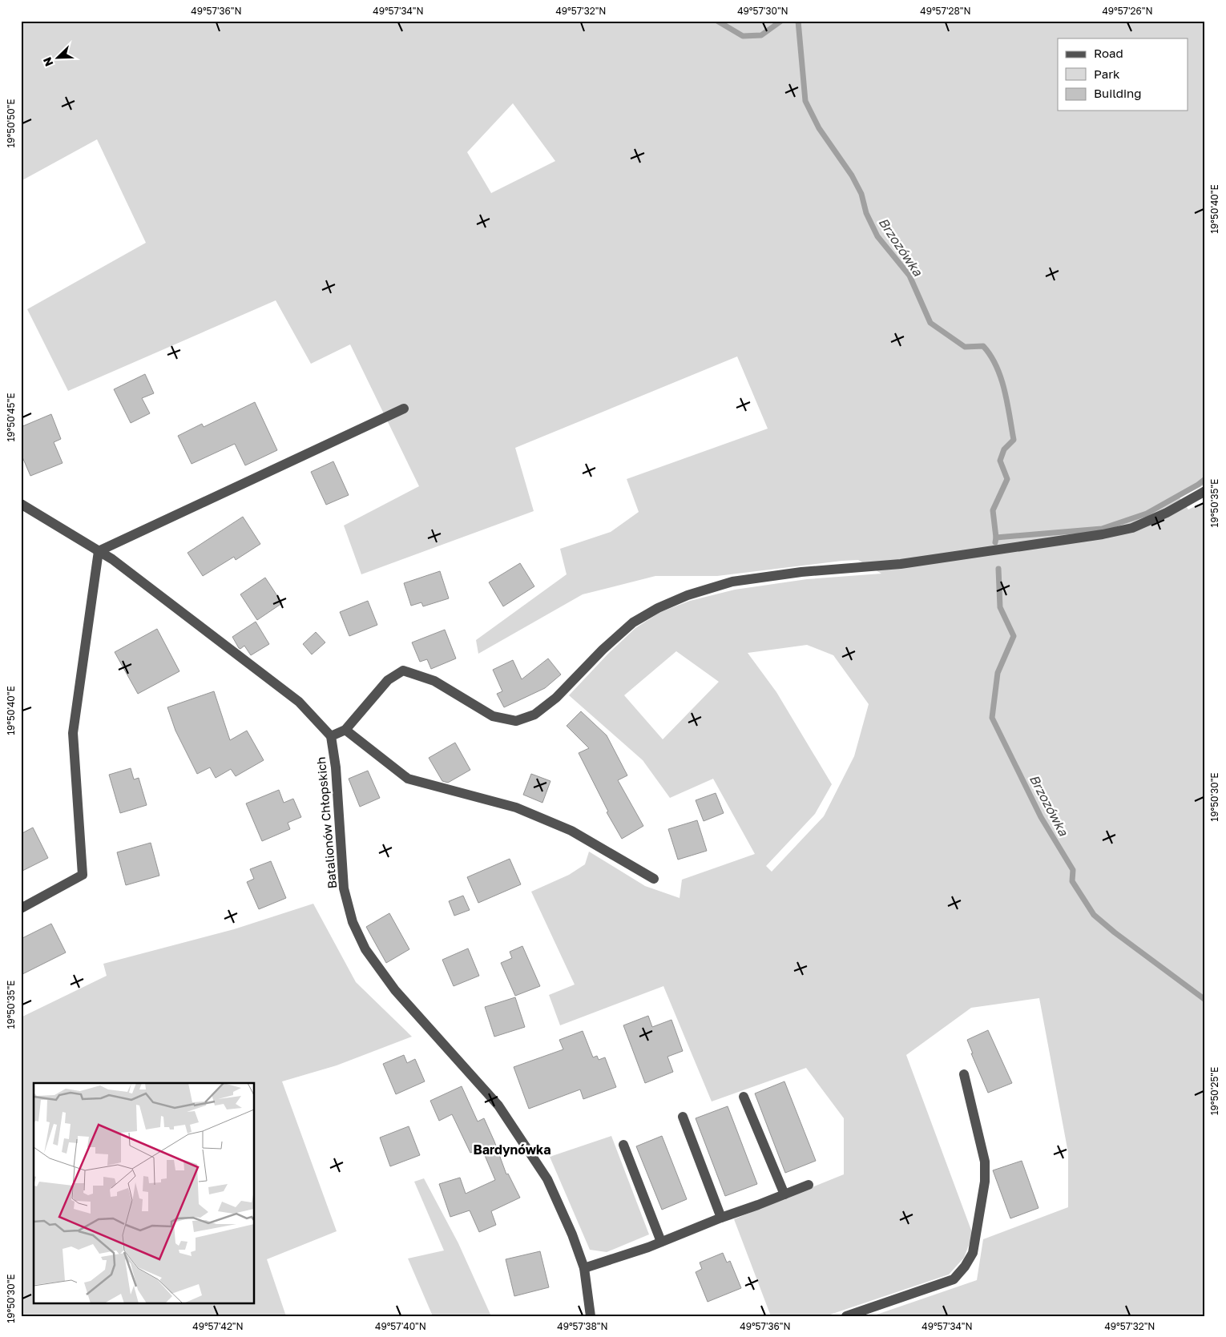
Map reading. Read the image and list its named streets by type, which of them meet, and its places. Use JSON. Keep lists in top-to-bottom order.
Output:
{
  "streets": {
    "street": ["Batalionów Chłopskich"]
  },
  "districts": ["Bardynówka"],
  "water": ["Brzozówka"],
  "legend": ["Road", "Park", "Building"],
  "north": "bottom left",
  "coordinates": [
    "49°57'36\"N",
    "49°57'34\"N",
    "49°57'32\"N",
    "49°57'30\"N",
    "49°57'28\"N",
    "49°57'26\"N",
    "19°50'50\"E",
    "19°50'40\"E",
    "19°50'45\"E",
    "19°50'35\"E",
    "19°50'30\"E",
    "19°50'25\"E",
    "49°57'42\"N",
    "49°57'40\"N",
    "49°57'38\"N"
  ]
}
